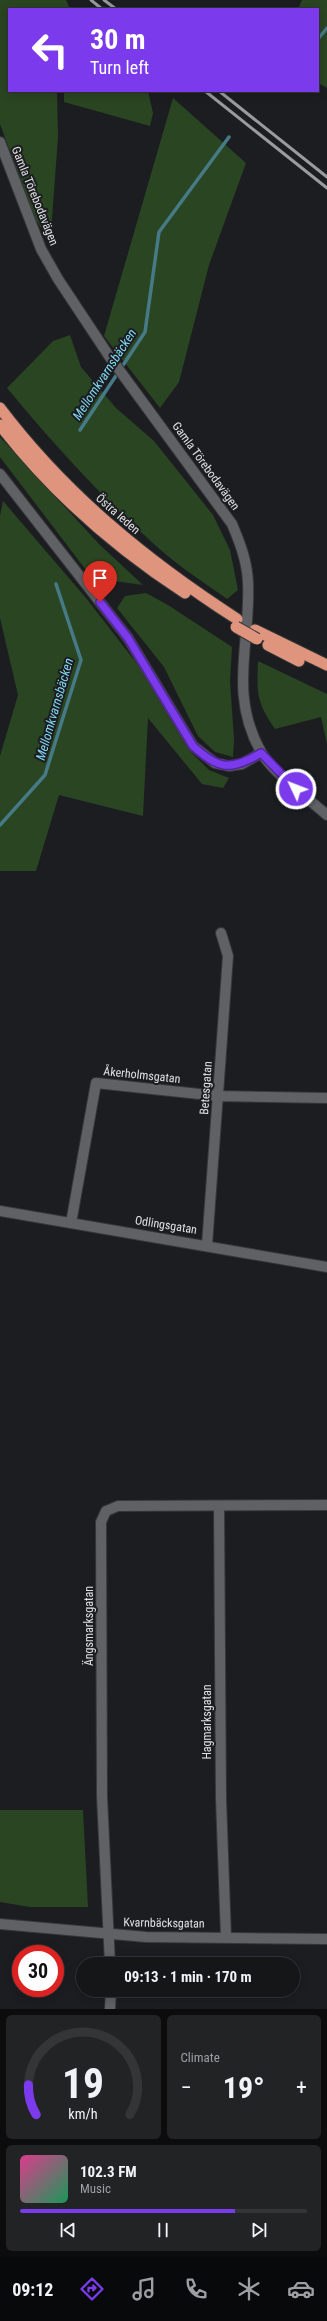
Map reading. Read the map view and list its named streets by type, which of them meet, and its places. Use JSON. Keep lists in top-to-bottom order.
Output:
{
  "streets": {
    "highway": ["Östra leden"],
    "street": [
      "Gamla Törebodavägen",
      "Åkerholmsgatan",
      "Betesgatan",
      "Odlingsgatan",
      "Ängsmarksgatan",
      "Hagmarksgatan",
      "Kvarnbäcksgatan"
    ]
  },
  "crossings": [
    ["Åkerholmsgatan", "Betesgatan"],
    ["Åkerholmsgatan", "Odlingsgatan"],
    ["Betesgatan", "Odlingsgatan"],
    ["Ängsmarksgatan", "Hagmarksgatan"],
    ["Ängsmarksgatan", "Kvarnbäcksgatan"],
    ["Hagmarksgatan", "Kvarnbäcksgatan"]
  ],
  "water": ["Mellomkvarnsbäcken"],
  "page": {
    "turn": ["30 m", "Turn left"],
    "limit": "30",
    "trip": "09:13 · 1 min · 170 m",
    "tile": "Climate",
    "heat": ["−", "19°", "+"],
    "song": ["102.3 FM", "Music"],
    "tabs": "09:12",
    "gauge": ["19", "km/h"]
  }
}
